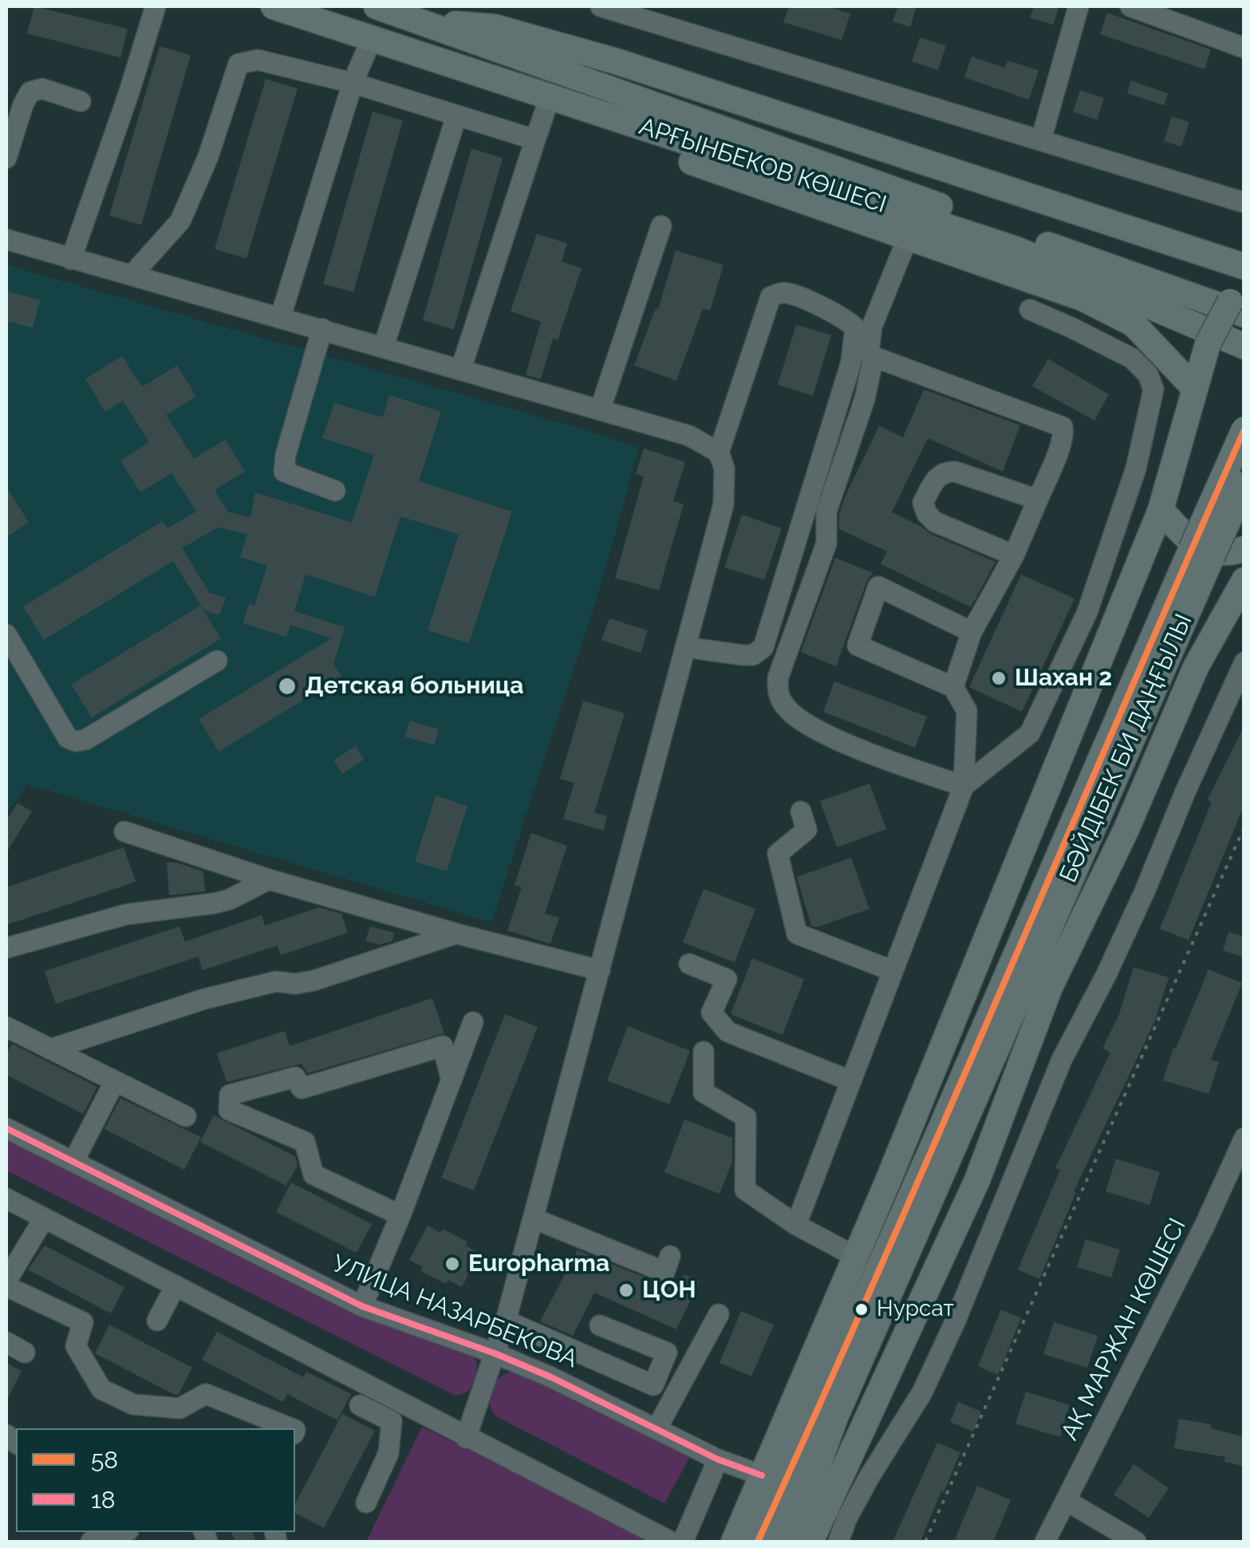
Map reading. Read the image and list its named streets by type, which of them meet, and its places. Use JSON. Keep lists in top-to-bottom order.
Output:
{
  "streets": {
    "main road": ["АРҒЫНБЕКОВ КӨШЕСІ", "БӘЙДІБЕК БИ ДАҢҒЫЛЫ"],
    "street": ["УЛИЦА НАЗАРБЕКОВА", "АҚ МАРЖАН КӨШЕСІ"]
  },
  "places": [
    "Шахан 2",
    "Детская больница",
    "Europharma",
    "ЦОН",
    "Нурсат"
  ],
  "lines": ["transit line 58", "transit line 18"],
  "legend": ["58", "18"]
}
